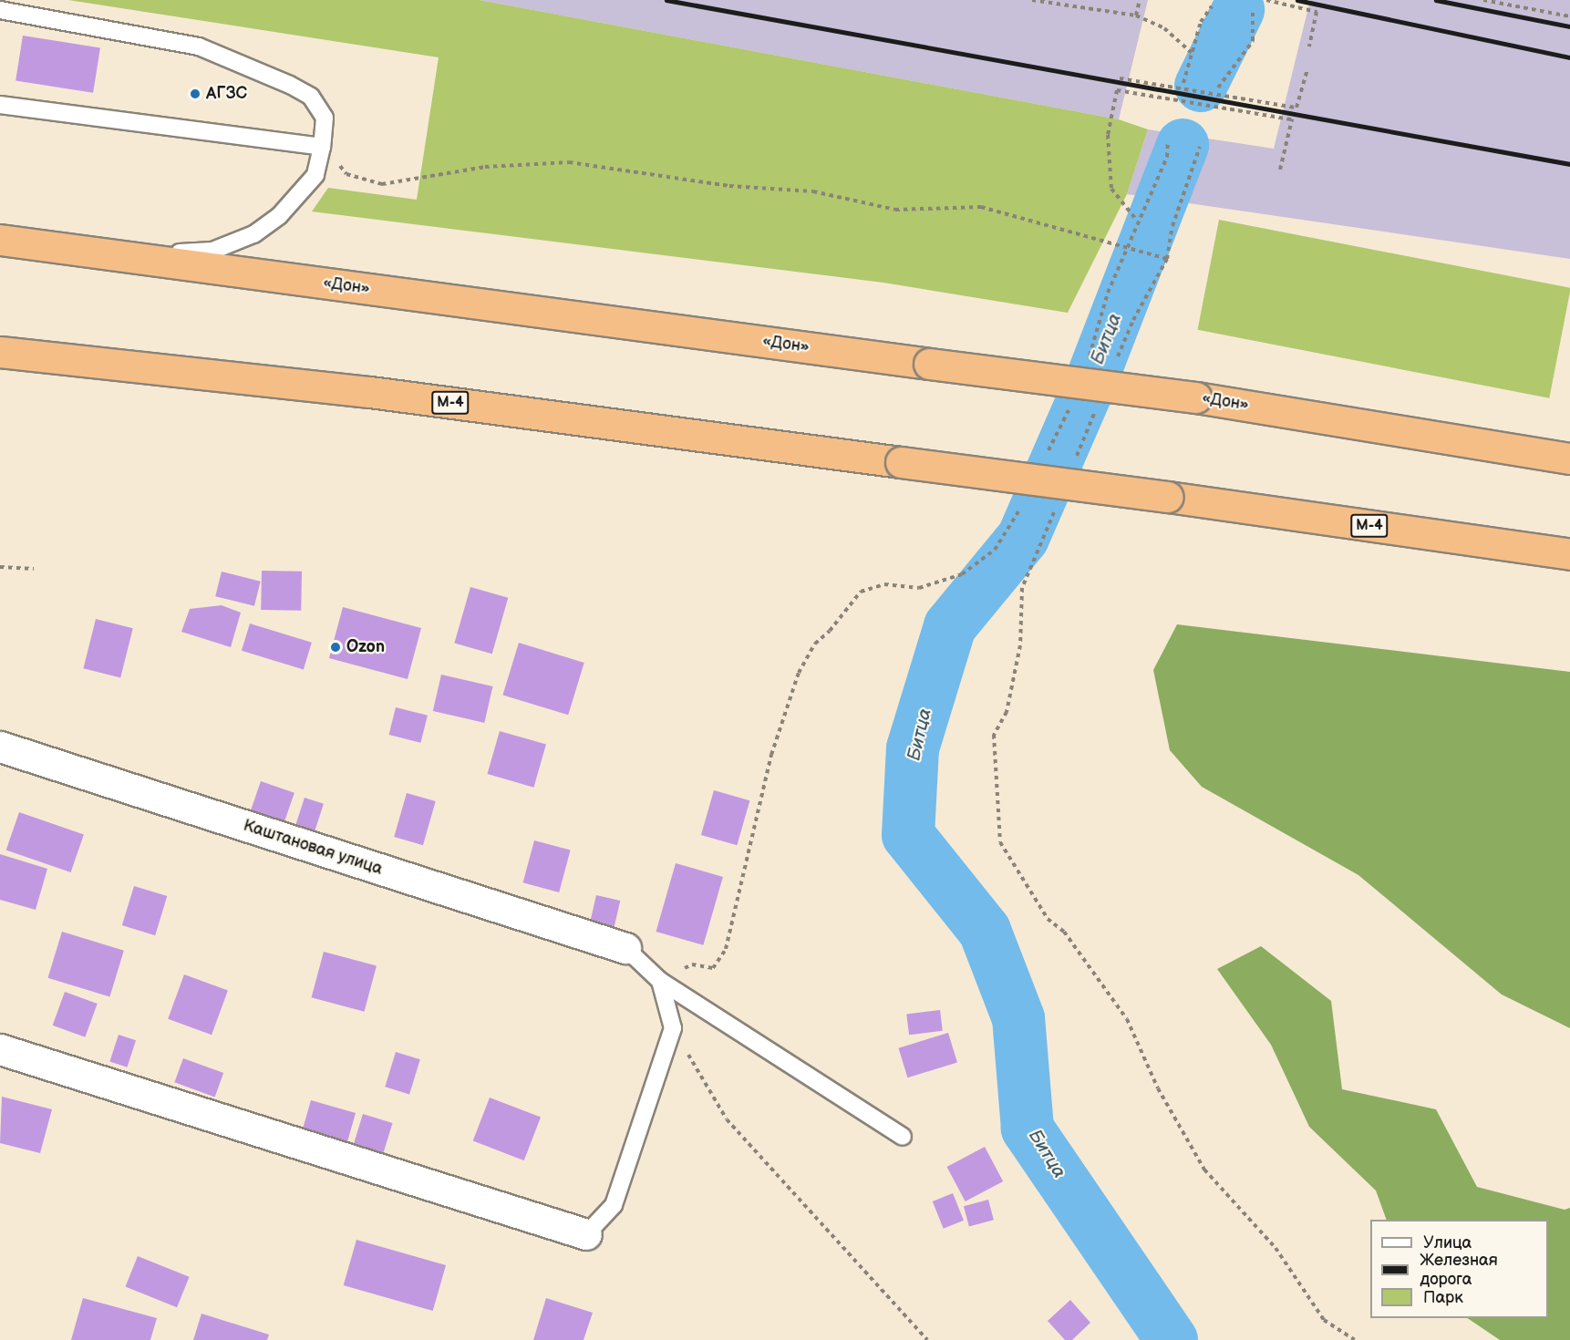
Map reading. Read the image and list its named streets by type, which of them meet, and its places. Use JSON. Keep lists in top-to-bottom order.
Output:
{
  "streets": {
    "highway": ["«Дон»", "М-4"],
    "street": ["Каштановая улица"]
  },
  "water": ["Битца"],
  "places": ["АГЗС", "Ozon"],
  "legend": ["Улица", "Железная дорога", "Парк"]
}
